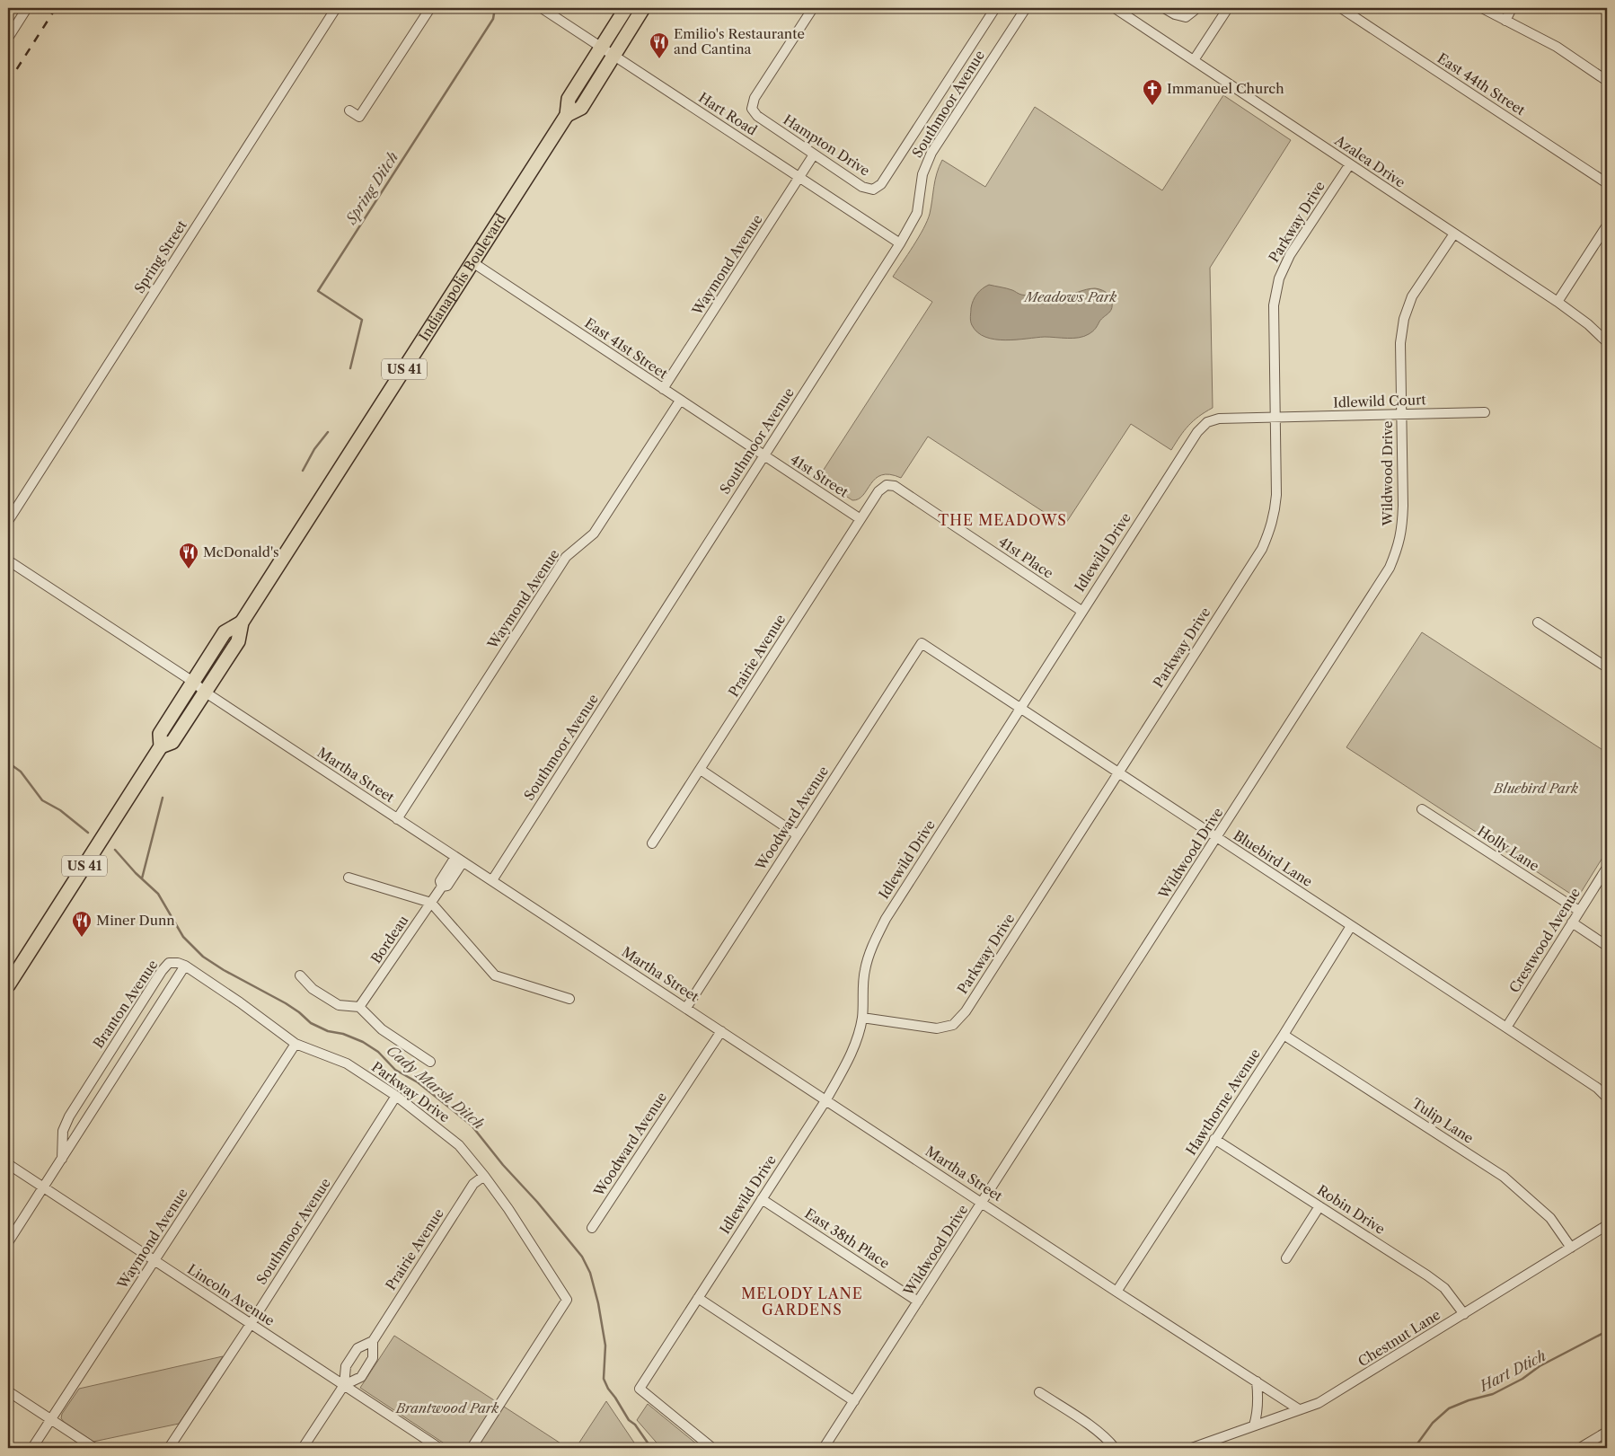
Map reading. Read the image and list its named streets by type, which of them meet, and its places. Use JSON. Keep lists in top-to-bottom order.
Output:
{
  "streets": {
    "highway": ["Indianapolis Boulevard", "US 41"],
    "street": [
      "East 44th Street",
      "Southmoor Avenue",
      "Hart Road",
      "Hampton Drive",
      "Azalea Drive",
      "Parkway Drive",
      "Spring Street",
      "Waymond Avenue",
      "East 41st Street",
      "Idlewild Court",
      "Wildwood Drive",
      "41st Street",
      "Idlewild Drive",
      "41st Place",
      "Prairie Avenue",
      "Martha Street",
      "Woodward Avenue",
      "Holly Lane",
      "Bluebird Lane",
      "Bordeau",
      "Crestwood Avenue",
      "Branton Avenue",
      "Hawthorne Avenue",
      "Tulip Lane",
      "Robin Drive",
      "East 38th Place",
      "Lincoln Avenue",
      "Chestnut Lane"
    ]
  },
  "crossings": [
    ["Southmoor Avenue", "Hart Road"],
    ["Southmoor Avenue", "Parkway Drive"],
    ["Southmoor Avenue", "East 41st Street"],
    ["Southmoor Avenue", "41st Street"],
    ["Southmoor Avenue", "Martha Street"],
    ["Southmoor Avenue", "Lincoln Avenue"],
    ["Hart Road", "Waymond Avenue"],
    ["Hart Road", "Indianapolis Boulevard"],
    ["Hampton Drive", "Waymond Avenue"],
    ["Azalea Drive", "Parkway Drive"],
    ["Azalea Drive", "Wildwood Drive"],
    ["Parkway Drive", "Waymond Avenue"],
    ["Parkway Drive", "Idlewild Court"],
    ["Parkway Drive", "Idlewild Drive"],
    ["Parkway Drive", "Prairie Avenue"],
    ["Parkway Drive", "Bluebird Lane"],
    ["Parkway Drive", "Branton Avenue"],
    ["Waymond Avenue", "East 41st Street"],
    ["Waymond Avenue", "Martha Street"],
    ["Waymond Avenue", "Lincoln Avenue"],
    ["Indianapolis Boulevard", "East 41st Street"],
    ["Indianapolis Boulevard", "Martha Street"],
    ["East 41st Street", "41st Street"],
    ["Idlewild Court", "Wildwood Drive"],
    ["Idlewild Court", "Idlewild Drive"],
    ["Wildwood Drive", "Martha Street"],
    ["Wildwood Drive", "Bluebird Lane"],
    ["Wildwood Drive", "East 38th Place"],
    ["41st Street", "Prairie Avenue"],
    ["Idlewild Drive", "41st Place"],
    ["Idlewild Drive", "Martha Street"],
    ["Idlewild Drive", "Bluebird Lane"],
    ["Idlewild Drive", "East 38th Place"],
    ["41st Place", "Prairie Avenue"],
    ["Prairie Avenue", "Lincoln Avenue"],
    ["Martha Street", "Woodward Avenue"],
    ["Martha Street", "Bordeau"],
    ["Martha Street", "Hawthorne Avenue"],
    ["Martha Street", "Chestnut Lane"],
    ["Woodward Avenue", "Bluebird Lane"],
    ["Holly Lane", "Crestwood Avenue"],
    ["Bluebird Lane", "Crestwood Avenue"],
    ["Bluebird Lane", "Hawthorne Avenue"],
    ["Branton Avenue", "Lincoln Avenue"],
    ["Hawthorne Avenue", "Tulip Lane"],
    ["Hawthorne Avenue", "Robin Drive"],
    ["Tulip Lane", "Chestnut Lane"],
    ["Robin Drive", "Chestnut Lane"]
  ],
  "districts": ["THE MEADOWS", "MELODY LANE GARDENS"],
  "water": ["Spring Ditch", "Cady Marsh Ditch", "Hart Dtich"],
  "parks": ["Meadows Park", "Bluebird Park", "Brantwood Park"],
  "places": {
    "restaurant": ["Emilio's Restaurante and Cantina", "McDonald's", "Miner Dunn"],
    "church": ["Immanuel Church"]
  }
}
